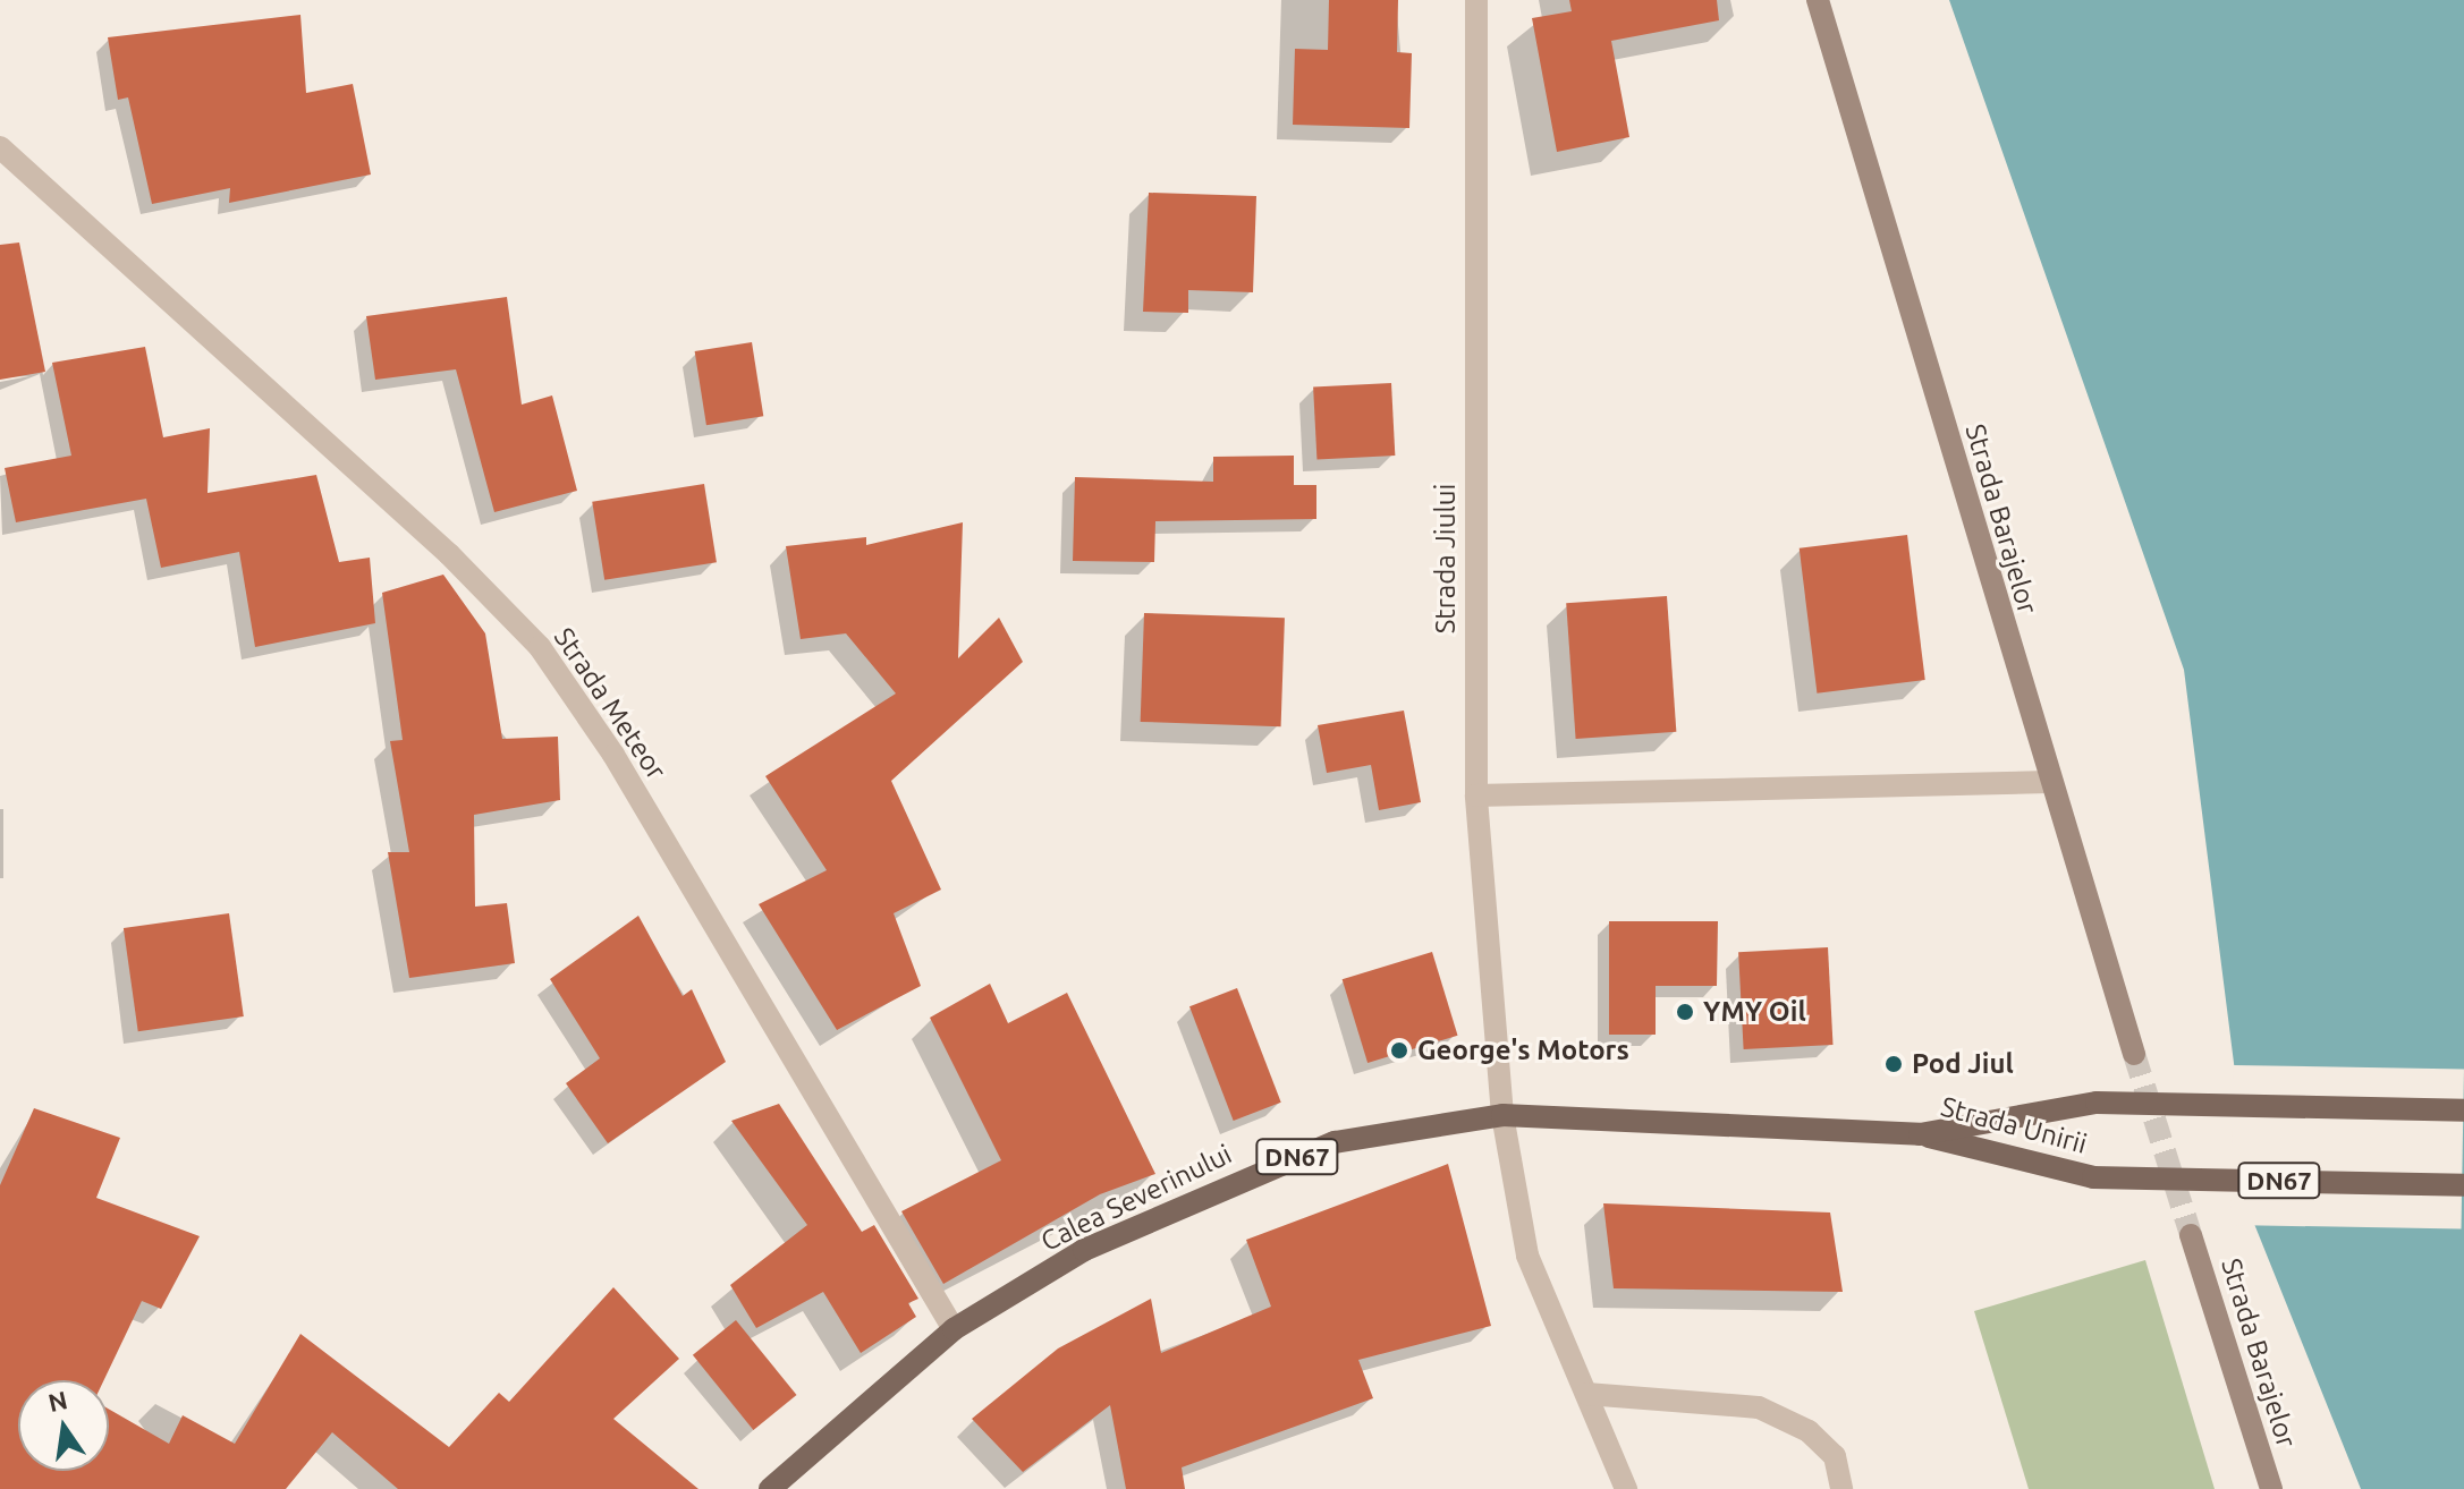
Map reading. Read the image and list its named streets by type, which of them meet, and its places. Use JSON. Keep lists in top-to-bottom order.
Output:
{
  "streets": {
    "main road": [
      "Strada Barajelor",
      "Strada Unirii",
      "DN67",
      "Calea Severinului"
    ],
    "street": ["Strada Jiului", "Strada Meteor"]
  },
  "crossings": [
    ["Strada Jiului", "Calea Severinului"],
    ["Strada Meteor", "Calea Severinului"],
    ["Strada Unirii", "Calea Severinului"]
  ],
  "places": ["YMY Oil", "George's Motors", "Pod Jiul"],
  "north": "top"
}
